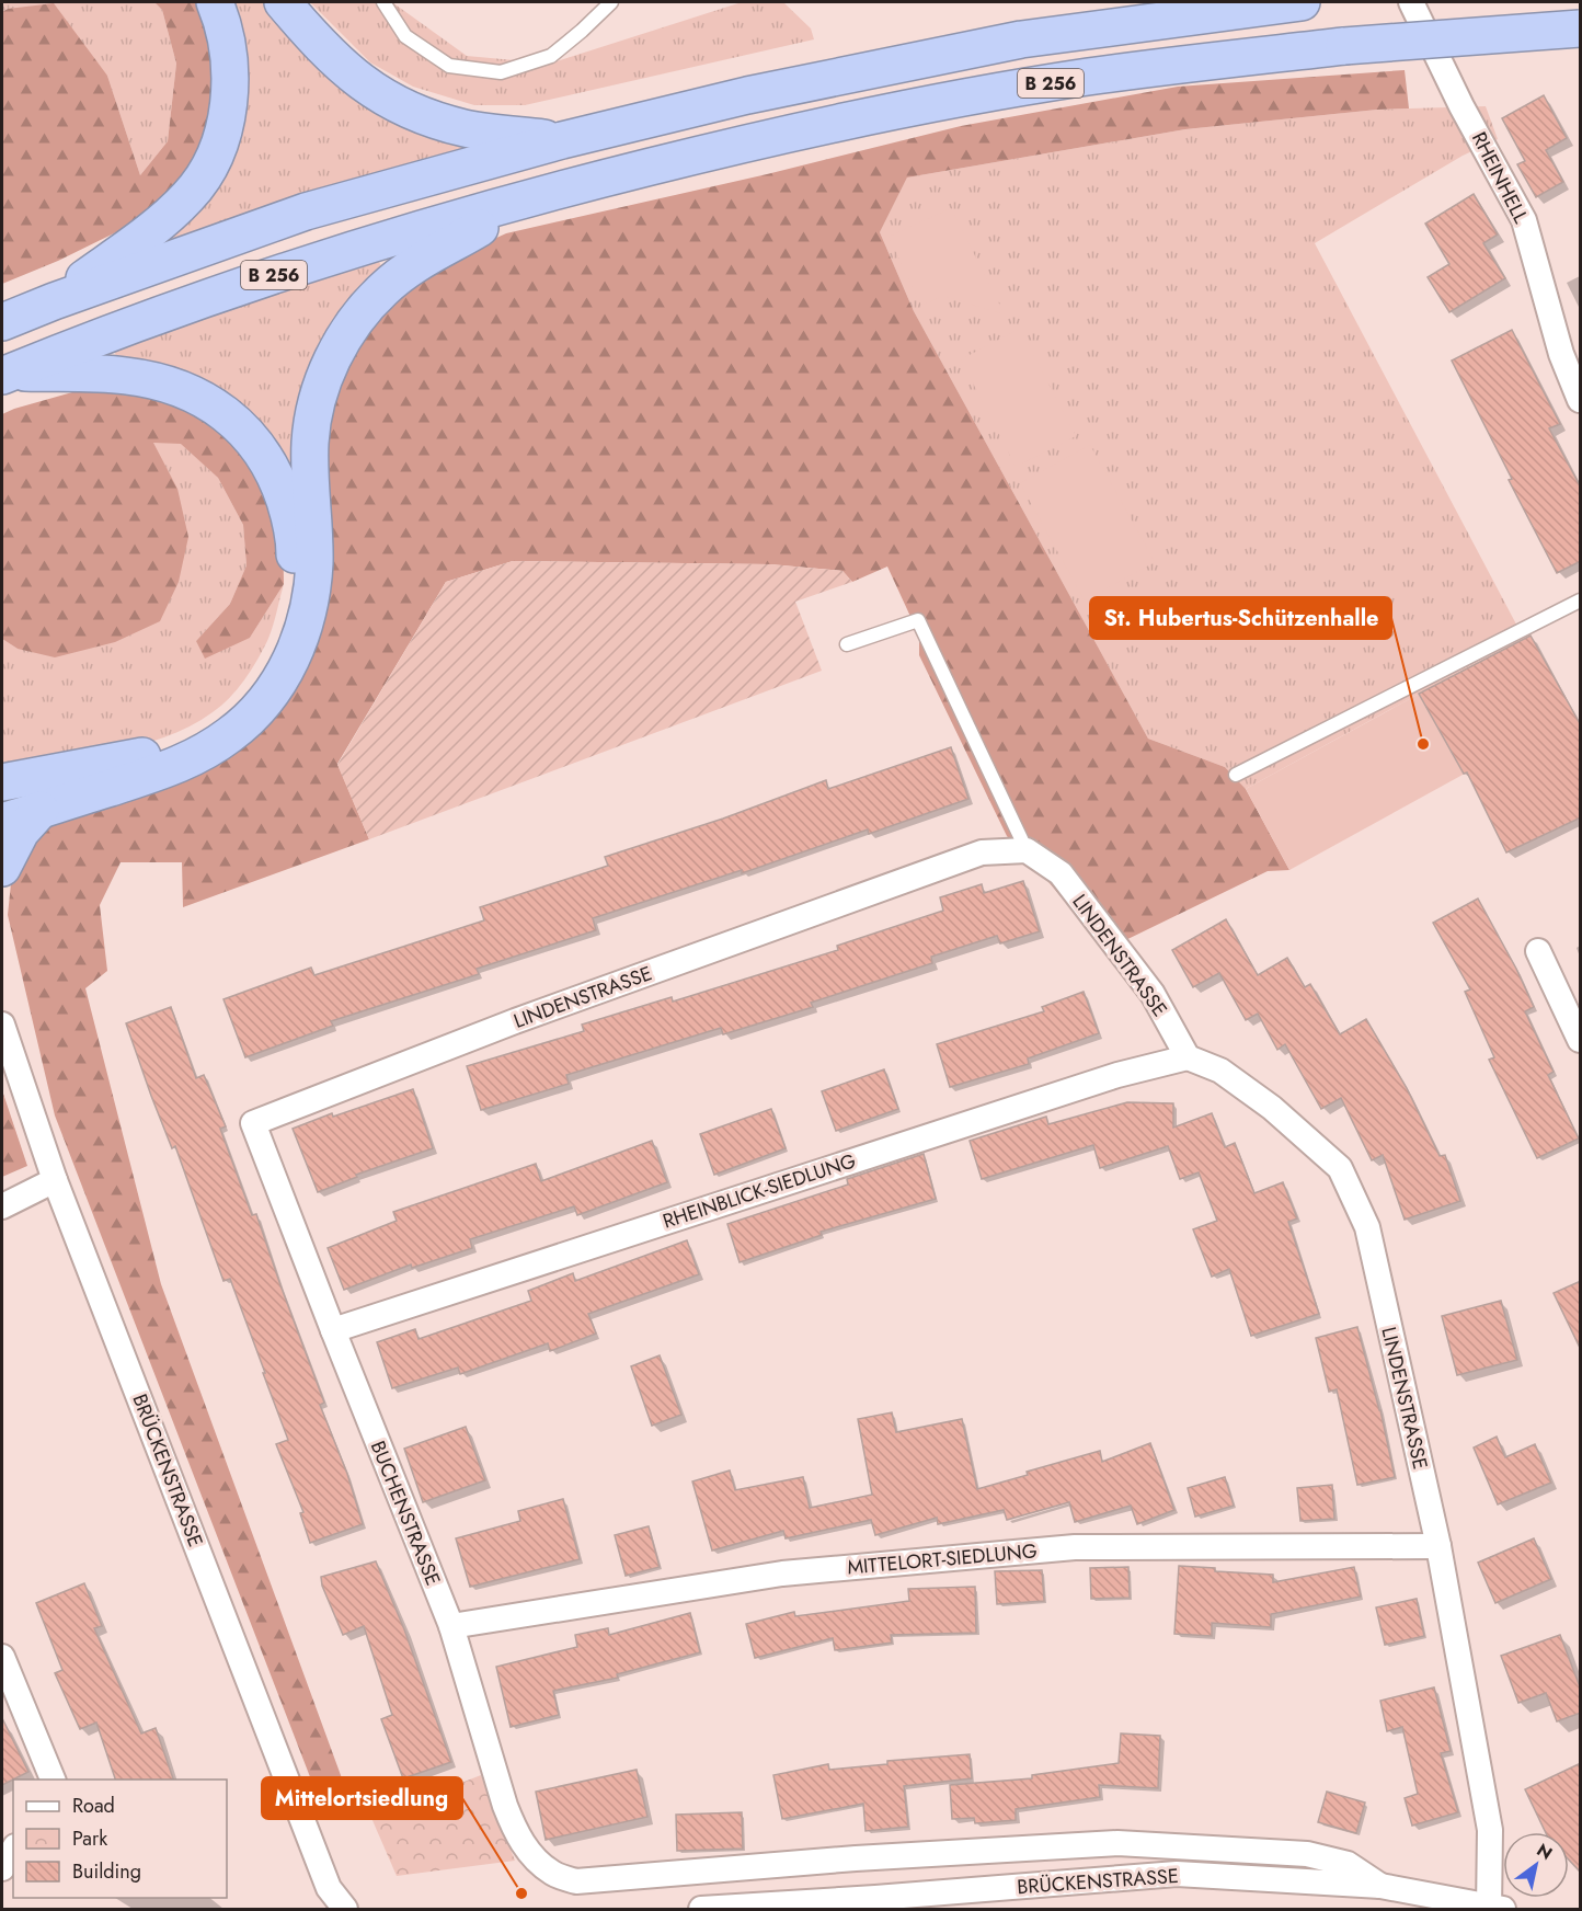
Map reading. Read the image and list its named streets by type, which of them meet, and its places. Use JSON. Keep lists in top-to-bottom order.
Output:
{
  "streets": {
    "highway": ["B 256"],
    "street": [
      "RHEINHELL",
      "LINDENSTRASSE",
      "RHEINBLICK-SIEDLUNG",
      "BRÜCKENSTRASSE",
      "BUCHENSTRASSE",
      "MITTELORT-SIEDLUNG"
    ]
  },
  "crossings": [
    ["LINDENSTRASSE", "RHEINBLICK-SIEDLUNG"],
    ["LINDENSTRASSE", "BRÜCKENSTRASSE"],
    ["LINDENSTRASSE", "BUCHENSTRASSE"],
    ["LINDENSTRASSE", "MITTELORT-SIEDLUNG"],
    ["RHEINBLICK-SIEDLUNG", "BUCHENSTRASSE"],
    ["BRÜCKENSTRASSE", "BUCHENSTRASSE"],
    ["BUCHENSTRASSE", "MITTELORT-SIEDLUNG"]
  ],
  "places": ["St. Hubertus-Schützenhalle", "Mittelortsiedlung"],
  "legend": ["Road", "Park", "Building"],
  "north": "top right"
}
